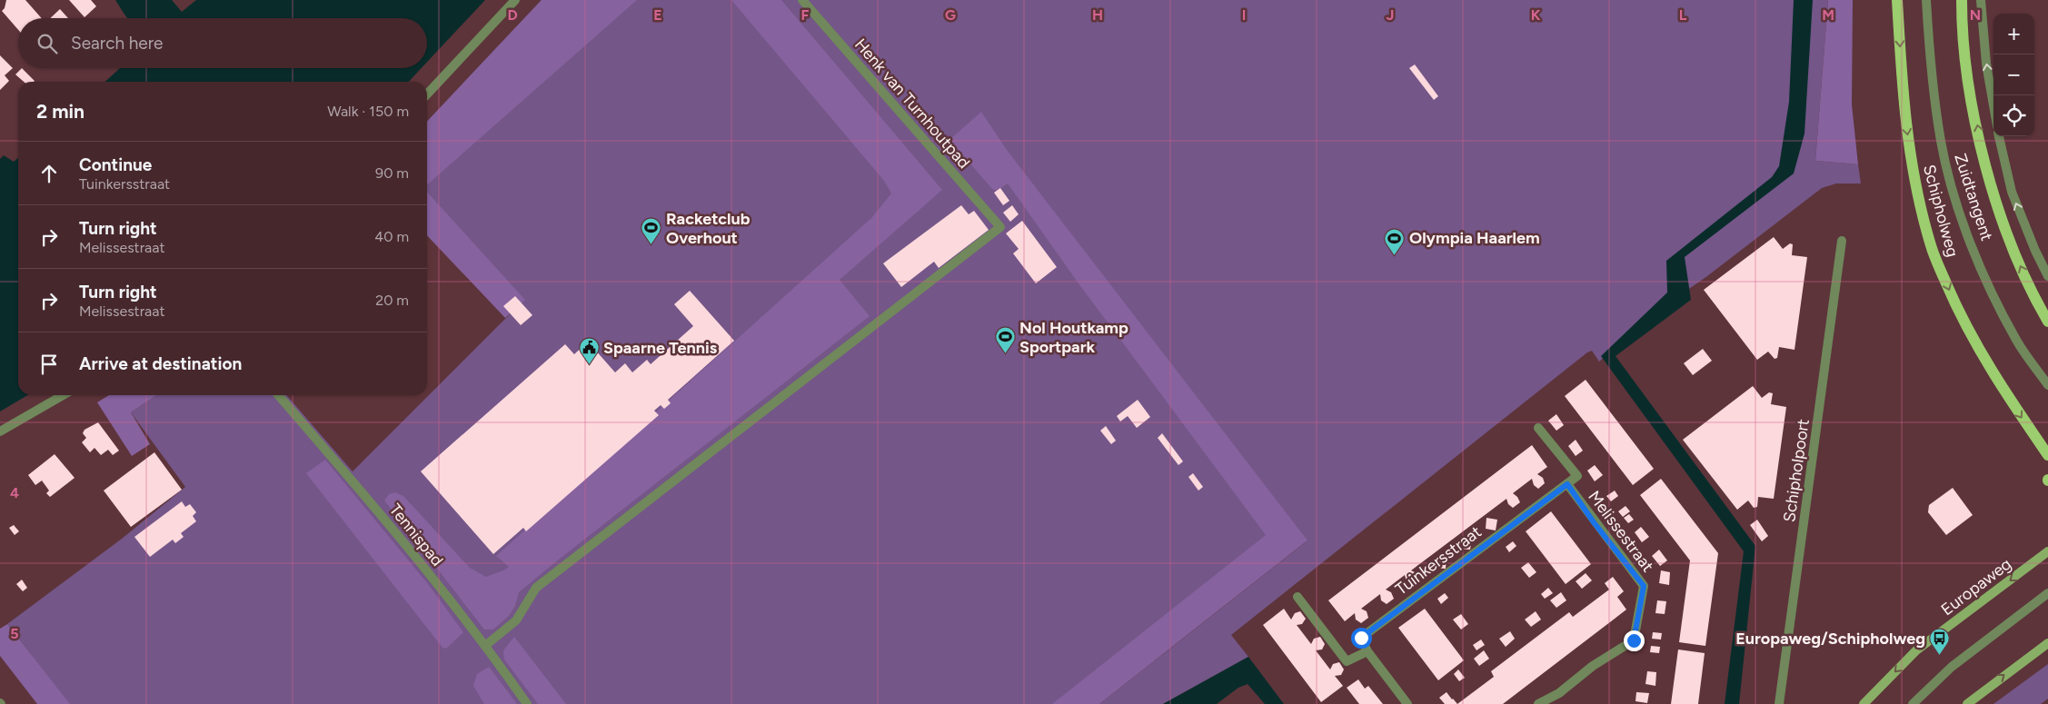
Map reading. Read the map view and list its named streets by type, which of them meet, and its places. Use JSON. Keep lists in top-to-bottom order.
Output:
{
  "streets": {
    "main road": ["Schipholweg", "Europaweg"],
    "street": [
      "Henk van Turnhoutpad",
      "Zuidtangent",
      "Schipholpoort",
      "Melissestraat",
      "Tennispad",
      "Tuinkersstraat"
    ]
  },
  "crossings": [
    ["Henk van Turnhoutpad", "Tennispad"],
    ["Melissestraat", "Tuinkersstraat"]
  ],
  "places": {
    "sports": ["Racketclub Overhout", "Olympia Haarlem", "Nol Houtkamp Sportpark"],
    "public building": ["Spaarne Tennis"],
    "bus stop": ["Europaweg/Schipholweg"]
  },
  "page": {
    "map_buttons": ["+", "−"],
    "search": "Search here",
    "heading": ["2 min", "Walk · 150 m"],
    "list": [
      ["Continue", "Tuinkersstraat", "90 m"],
      ["Turn right", "Melissestraat", "40 m"],
      ["Turn right", "Melissestraat", "20 m"],
      "Arrive at destination"
    ]
  },
  "grid": {
    "columns": [
      "D",
      "E",
      "F",
      "G",
      "H",
      "I",
      "J",
      "K",
      "L",
      "M",
      "N"
    ],
    "rows": ["4", "5"]
  }
}
